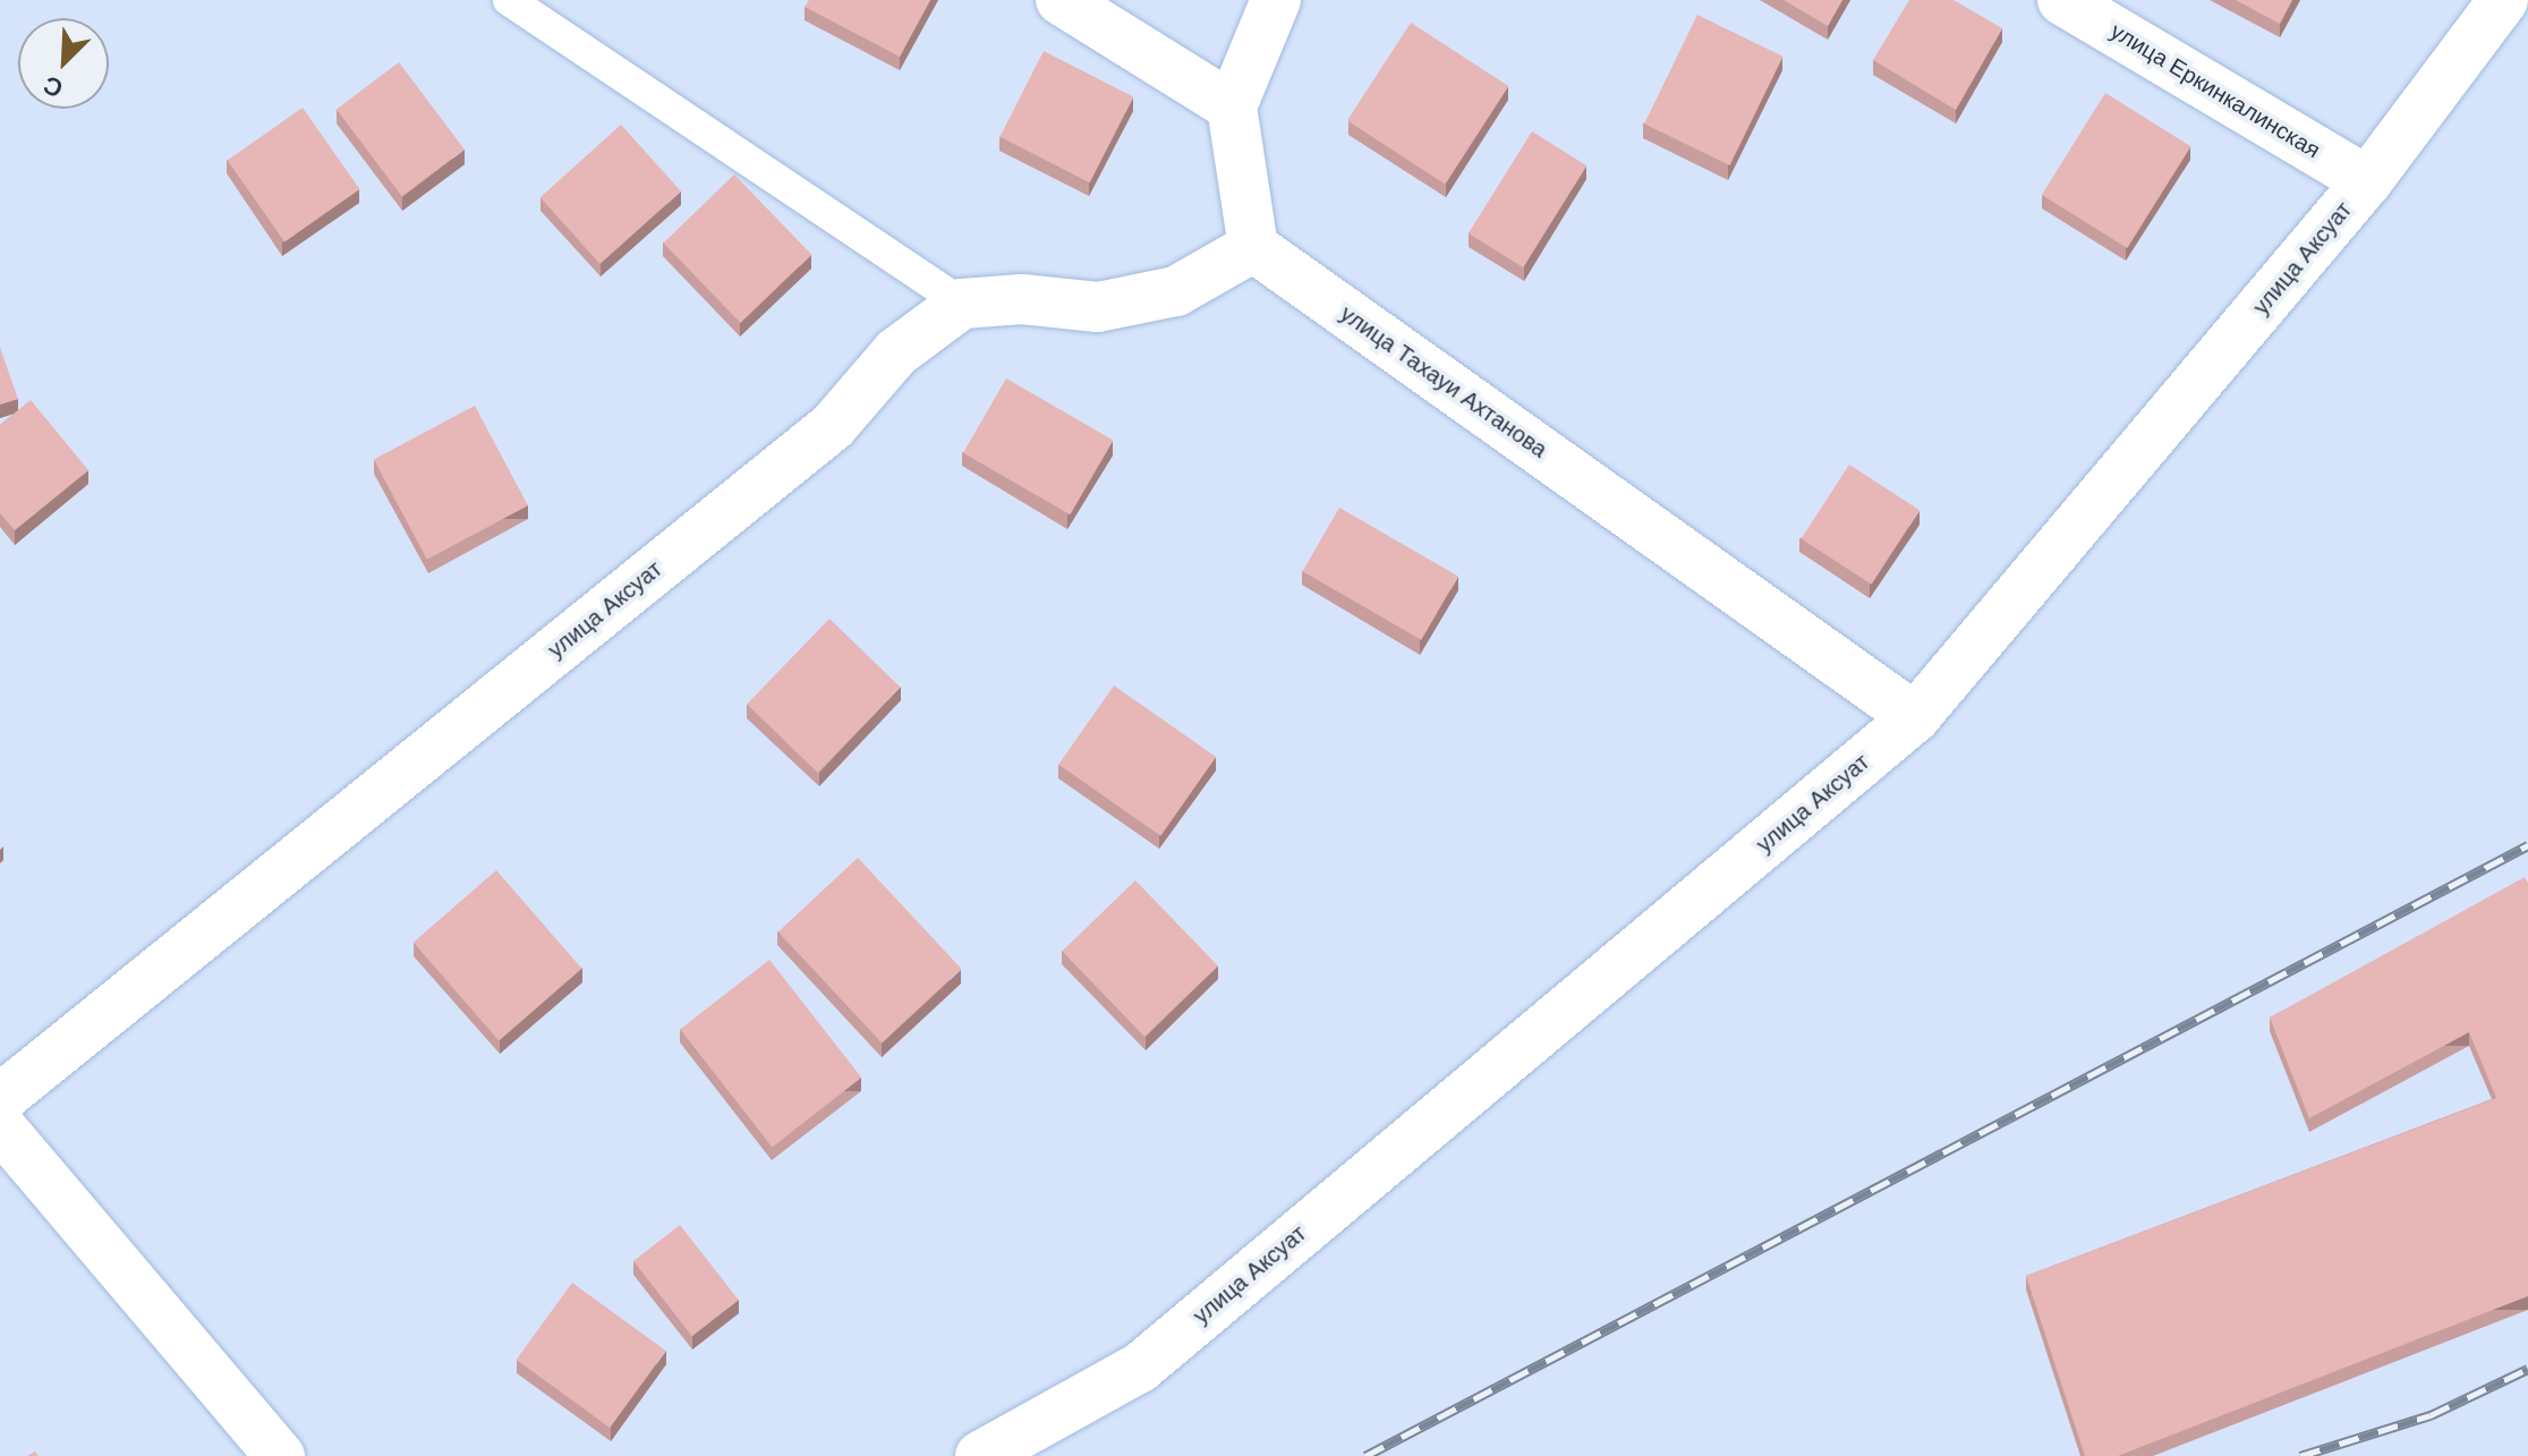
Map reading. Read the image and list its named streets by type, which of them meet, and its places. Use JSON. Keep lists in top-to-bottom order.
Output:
{
  "streets": {
    "street": ["улица Еркинкалинская", "улица Аксуат", "улица Тахауи Ахтанова"]
  },
  "crossings": [
    ["улица Еркинкалинская", "улица Аксуат"],
    ["улица Аксуат", "улица Тахауи Ахтанова"]
  ],
  "north": "bottom left"
}
